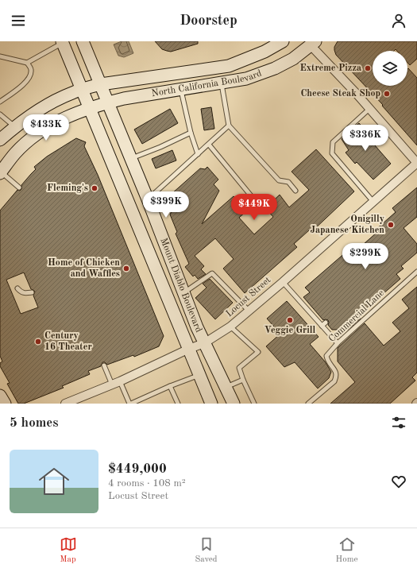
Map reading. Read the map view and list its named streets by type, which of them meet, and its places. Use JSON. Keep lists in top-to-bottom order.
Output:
{
  "streets": {
    "main road": ["North California Boulevard", "Mount Diablo Boulevard"],
    "street": ["Locust Street"],
    "lane": ["Commercial Lane"]
  },
  "crossings": [
    ["North California Boulevard", "Mount Diablo Boulevard"],
    ["Mount Diablo Boulevard", "Locust Street"]
  ],
  "places": [
    "Extreme Pizza",
    "Cheese Steak Shop",
    "Fleming's",
    "Onigilly Japanese Kitchen",
    "Home of Chicken and Waffles",
    "Veggie Grill",
    "Century 16 Theater"
  ],
  "page": {
    "header": "Doorstep",
    "price": [
      "$433K",
      "$336K",
      "$399K",
      "$449K",
      "$299K"
    ],
    "heading": "5 homes",
    "list": [
      {
        "name": "$449,000",
        "note": "4 rooms · 108 m² · Locust Street"
      }
    ],
    "tabs": ["Map", "Saved", "Home"]
  }
}
